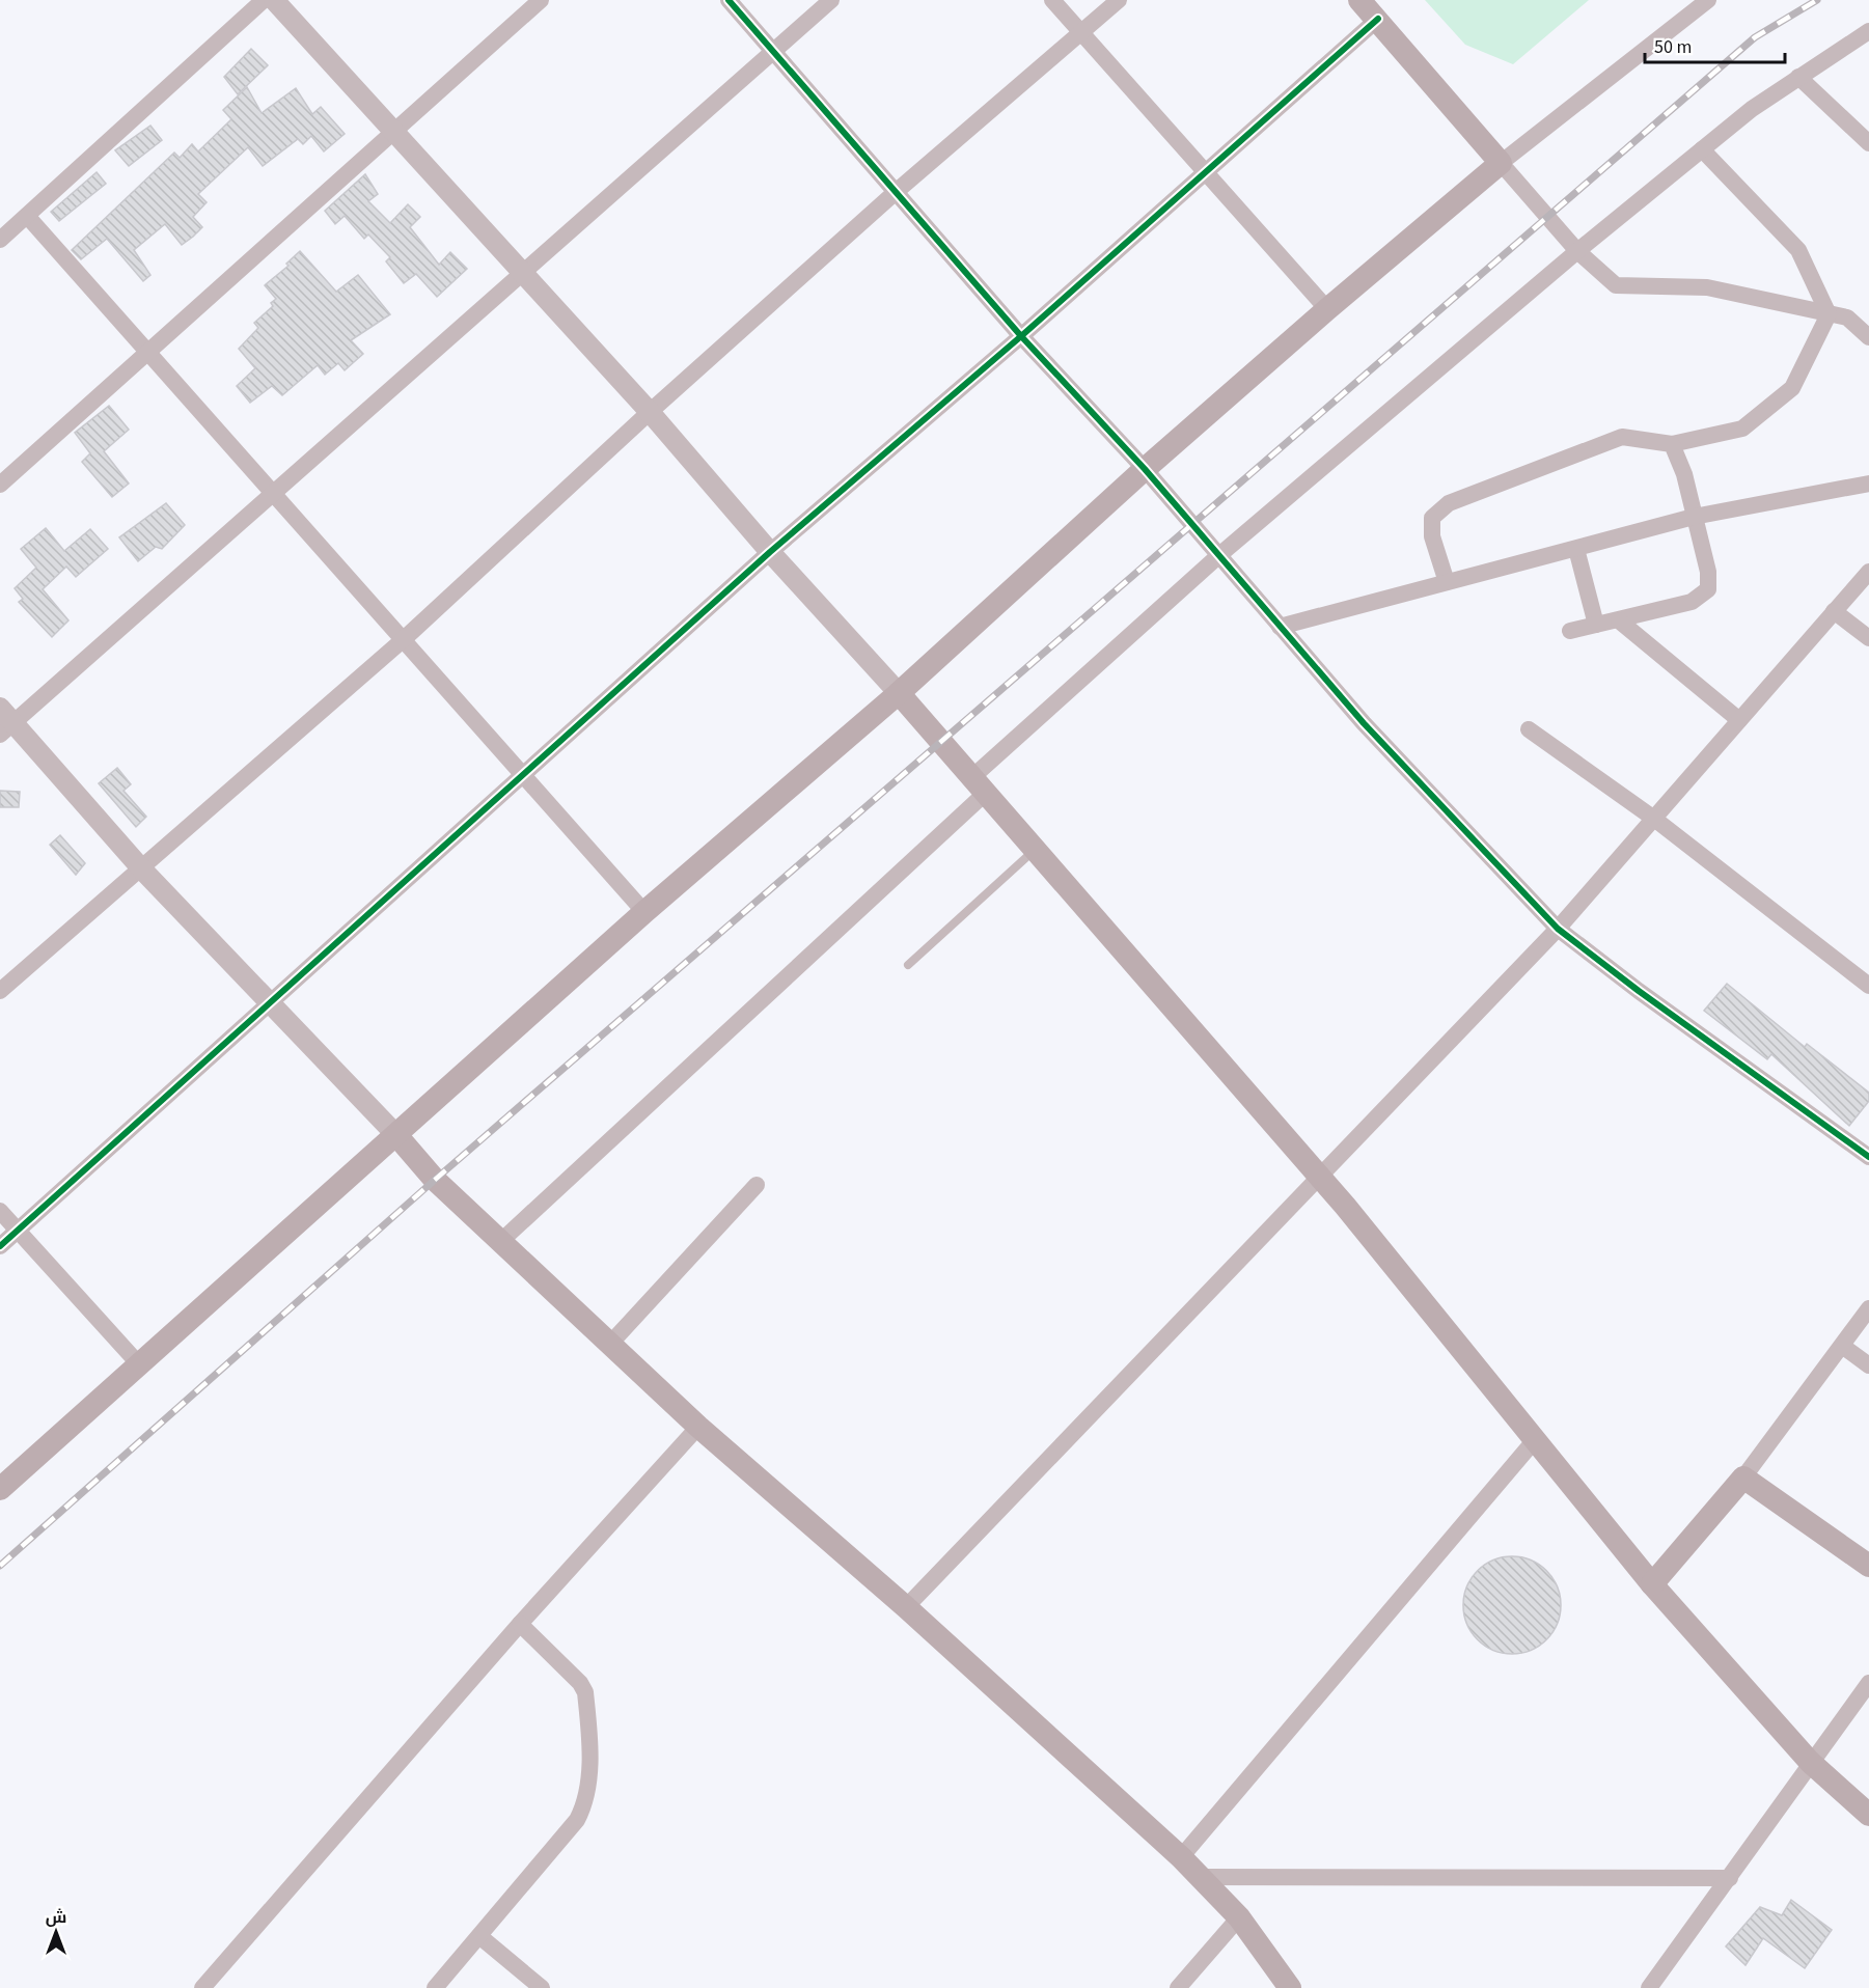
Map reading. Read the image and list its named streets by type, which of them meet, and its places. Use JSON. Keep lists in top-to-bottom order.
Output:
{
  "scale_bar": "50 m",
  "north": "top"
}
